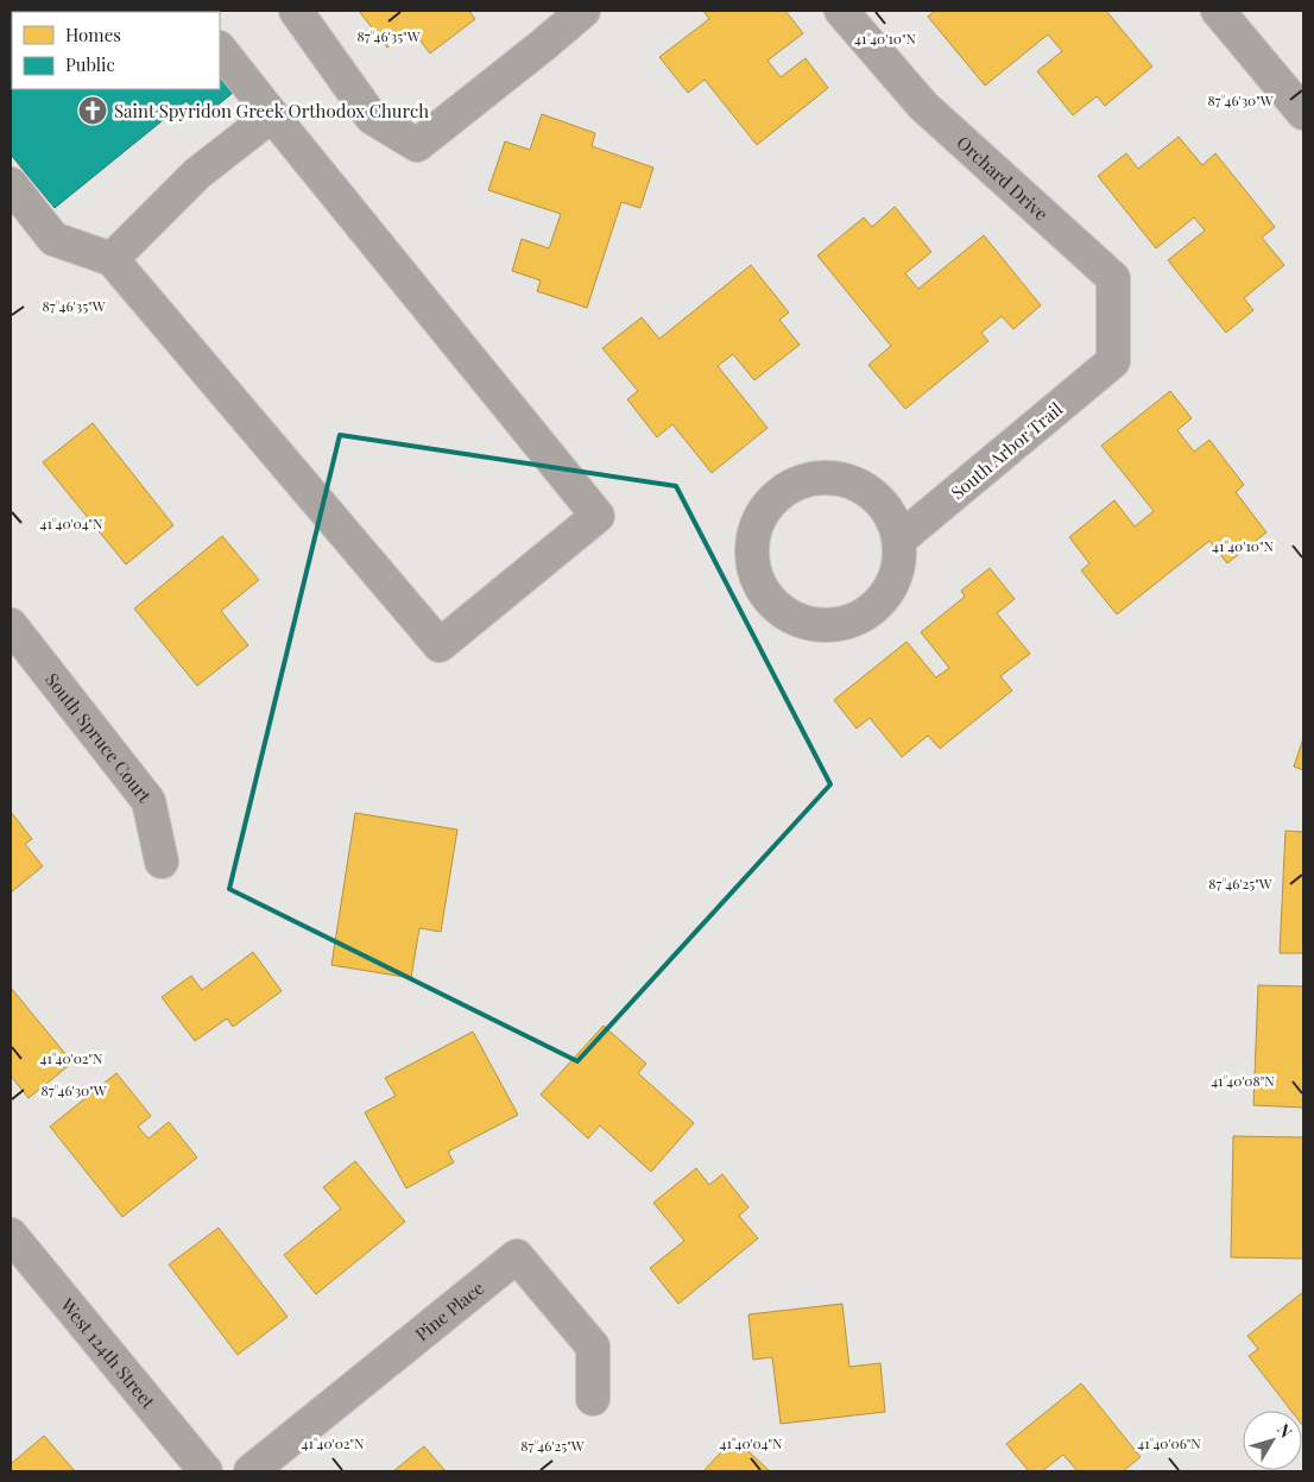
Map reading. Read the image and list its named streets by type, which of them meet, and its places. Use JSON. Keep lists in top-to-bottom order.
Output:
{
  "streets": {
    "street": [
      "Orchard Drive",
      "South Arbor Trail",
      "South Spruce Court",
      "Pine Place",
      "West 124th Street"
    ]
  },
  "crossings": [
    ["Orchard Drive", "South Arbor Trail"]
  ],
  "places": {
    "church": ["Saint Spyridon Greek Orthodox Church"]
  },
  "legend": ["Homes", "Public"],
  "north": "top right",
  "coordinates": [
    "87°46'35\"W",
    "41°40'10\"N",
    "87°46'30\"W",
    "41°40'04\"N",
    "87°46'25\"W",
    "41°40'02\"N",
    "41°40'08\"N",
    "41°40'06\"N"
  ]
}
